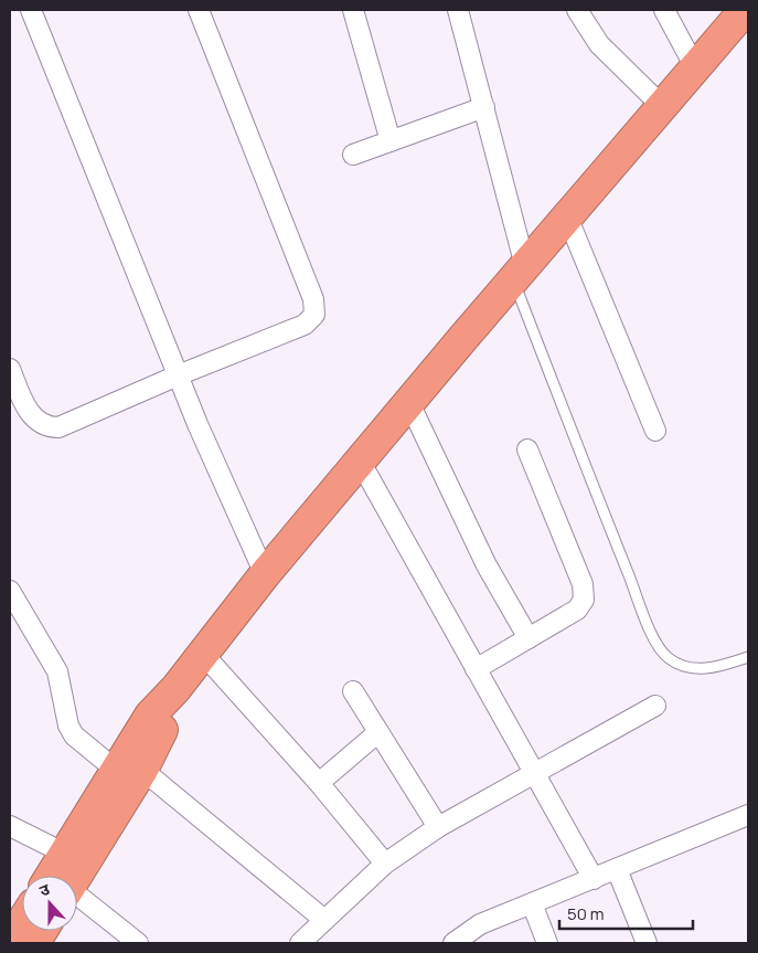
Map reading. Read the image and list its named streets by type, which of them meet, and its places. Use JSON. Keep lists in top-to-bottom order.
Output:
{
  "scale_bar": "50 m",
  "north": "top"
}
